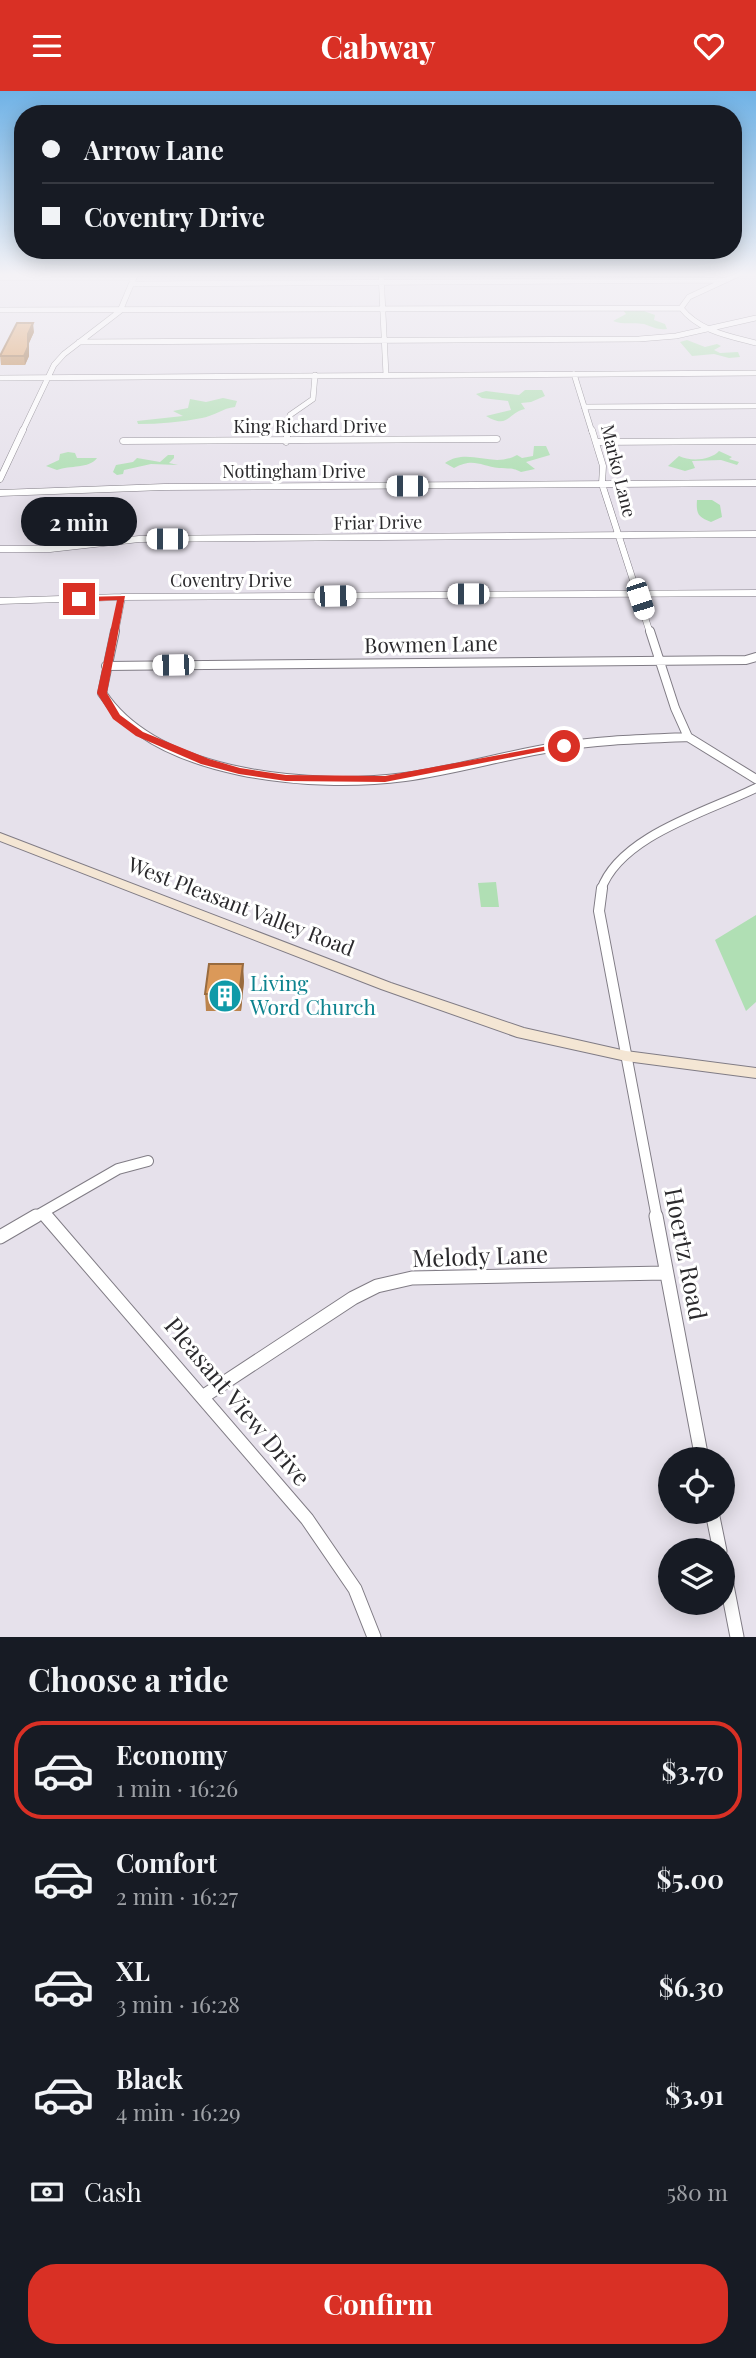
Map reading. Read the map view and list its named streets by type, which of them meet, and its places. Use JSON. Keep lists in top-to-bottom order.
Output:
{
  "streets": {
    "main road": ["West Pleasant Valley Road"],
    "street": [
      "King Richard Drive",
      "Marko Lane",
      "Nottingham Drive",
      "Friar Drive",
      "Coventry Drive",
      "Bowmen Lane",
      "Hoertz Road",
      "Melody Lane",
      "Pleasant View Drive"
    ]
  },
  "crossings": [
    ["Marko Lane", "Nottingham Drive"],
    ["Marko Lane", "Friar Drive"],
    ["Marko Lane", "Coventry Drive"],
    ["Marko Lane", "Bowmen Lane"],
    ["West Pleasant Valley Road", "Hoertz Road"],
    ["Hoertz Road", "Melody Lane"],
    ["Melody Lane", "Pleasant View Drive"]
  ],
  "places": {
    "building": ["Living Word Church"]
  },
  "page": {
    "header": "Cabway",
    "banner": ["Arrow Lane", "Coventry Drive"],
    "bubble": "2 min",
    "heading": "Choose a ride",
    "list": [
      {
        "name": "Economy",
        "note": "1 min · 16:26",
        "value": "$3.70"
      },
      {
        "name": "Comfort",
        "note": "2 min · 16:27",
        "value": "$5.00"
      },
      {
        "name": "XL",
        "note": "3 min · 16:28",
        "value": "$6.30"
      },
      {
        "name": "Black",
        "note": "4 min · 16:29",
        "value": "$3.91"
      }
    ],
    "pay": ["Cash", "580 m"],
    "buttons": "Confirm"
  }
}
